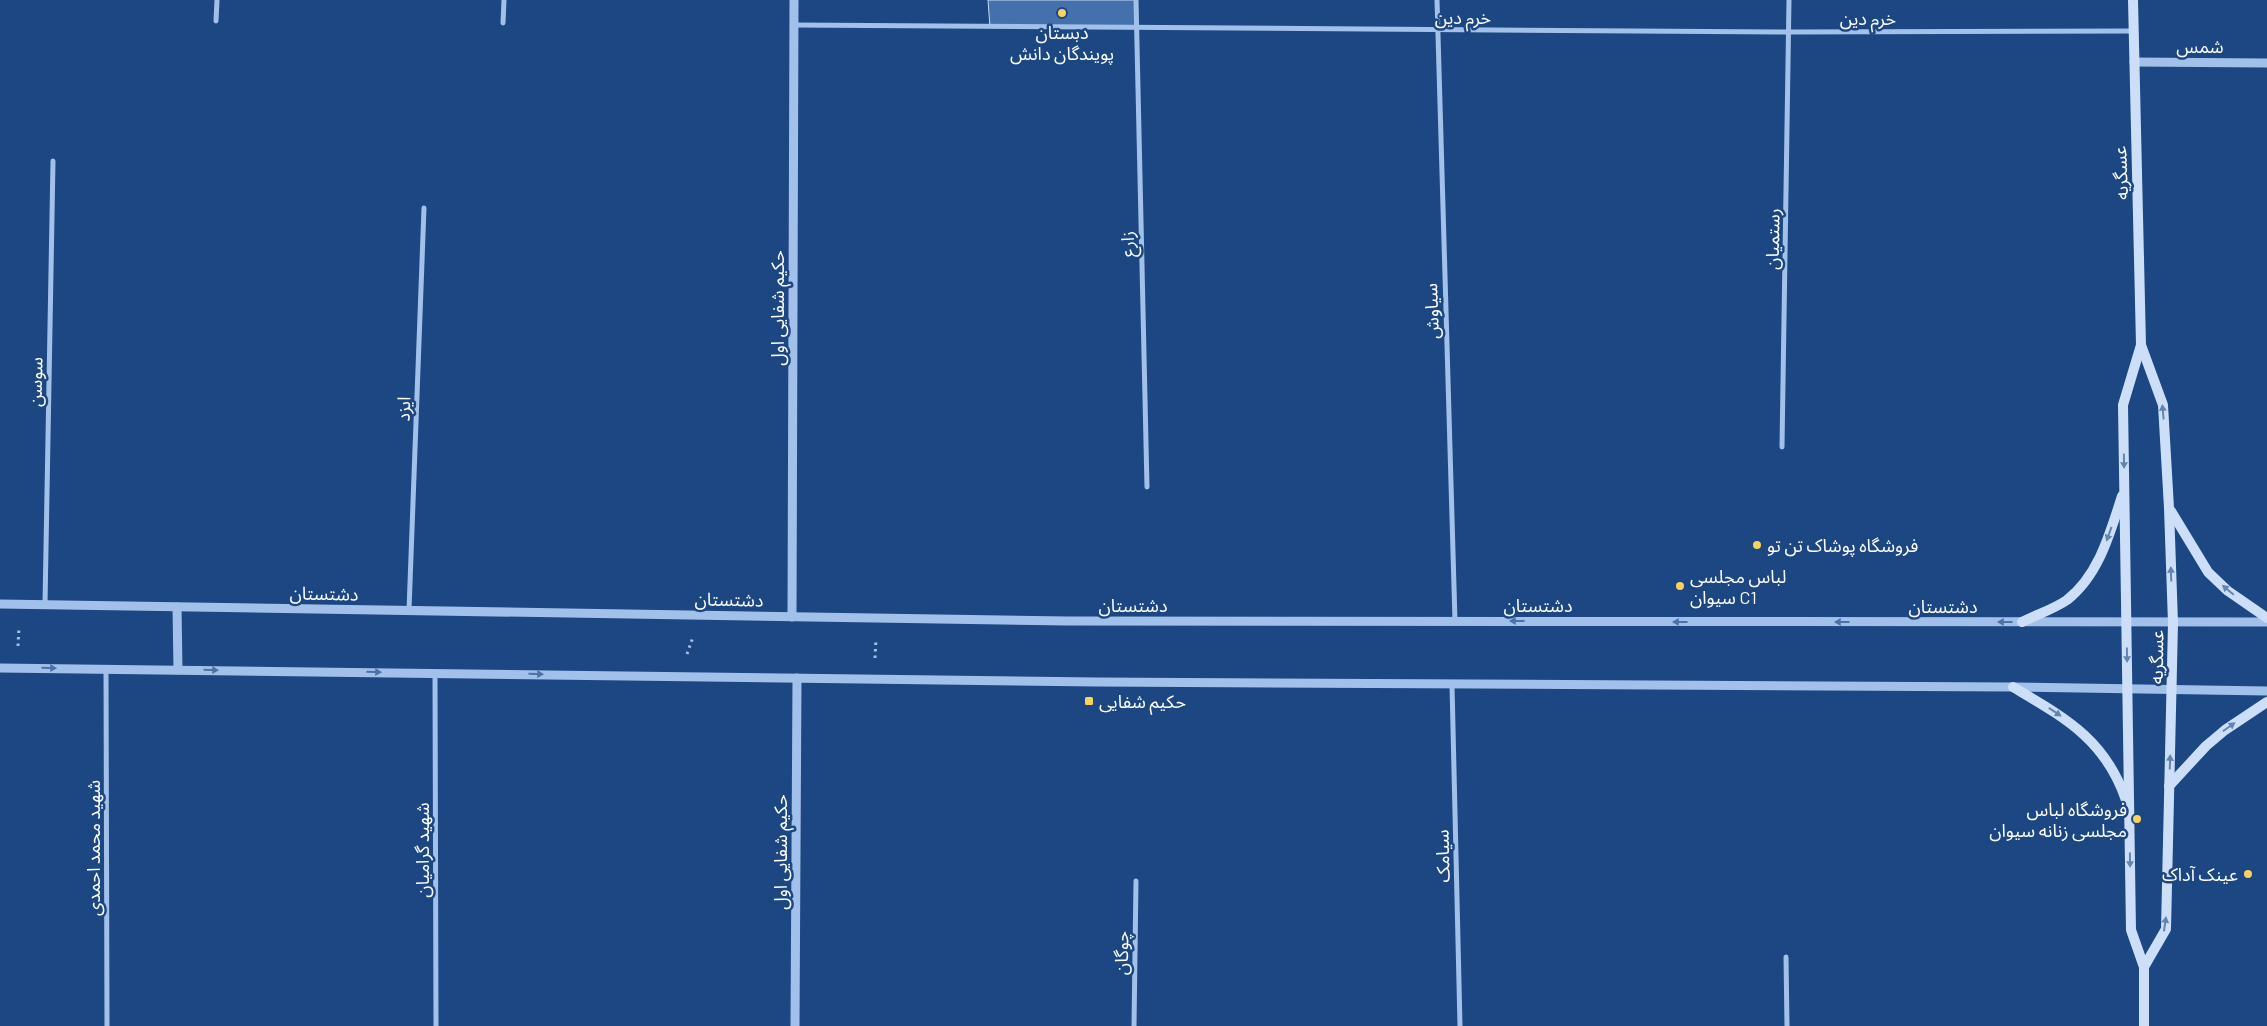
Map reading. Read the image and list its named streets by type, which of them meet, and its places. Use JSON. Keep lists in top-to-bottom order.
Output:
{
  "streets": {
    "main road": ["عسگریه"],
    "street": [
      "خرم دین",
      "شمس",
      "رستمیان",
      "زارع",
      "حکیم شفایی اول",
      "سیاوش",
      "سوسن",
      "ایزد",
      "دشتستان",
      "شهید محمد احمدی",
      "شهید گرامیان",
      "سیامک",
      "چوگان"
    ]
  },
  "crossings": [
    ["خرم دین", "عسگریه"],
    ["خرم دین", "رستمیان"],
    ["خرم دین", "زارع"],
    ["خرم دین", "حکیم شفایی اول"],
    ["خرم دین", "سیاوش"],
    ["شمس", "عسگریه"],
    ["عسگریه", "دشتستان"],
    ["حکیم شفایی اول", "دشتستان"],
    ["سیاوش", "دشتستان"],
    ["سوسن", "دشتستان"],
    ["ایزد", "دشتستان"]
  ],
  "places": {
    "other": [
      "دبستان پویندگان دانش",
      "فروشگاه پوشاک تن تو",
      "لباس مجلسی سیوان C1",
      "فروشگاه لباس مجلسی زنانه سیوان",
      "عینک آداک"
    ],
    "transit": ["حکیم شفایی"]
  }
}
